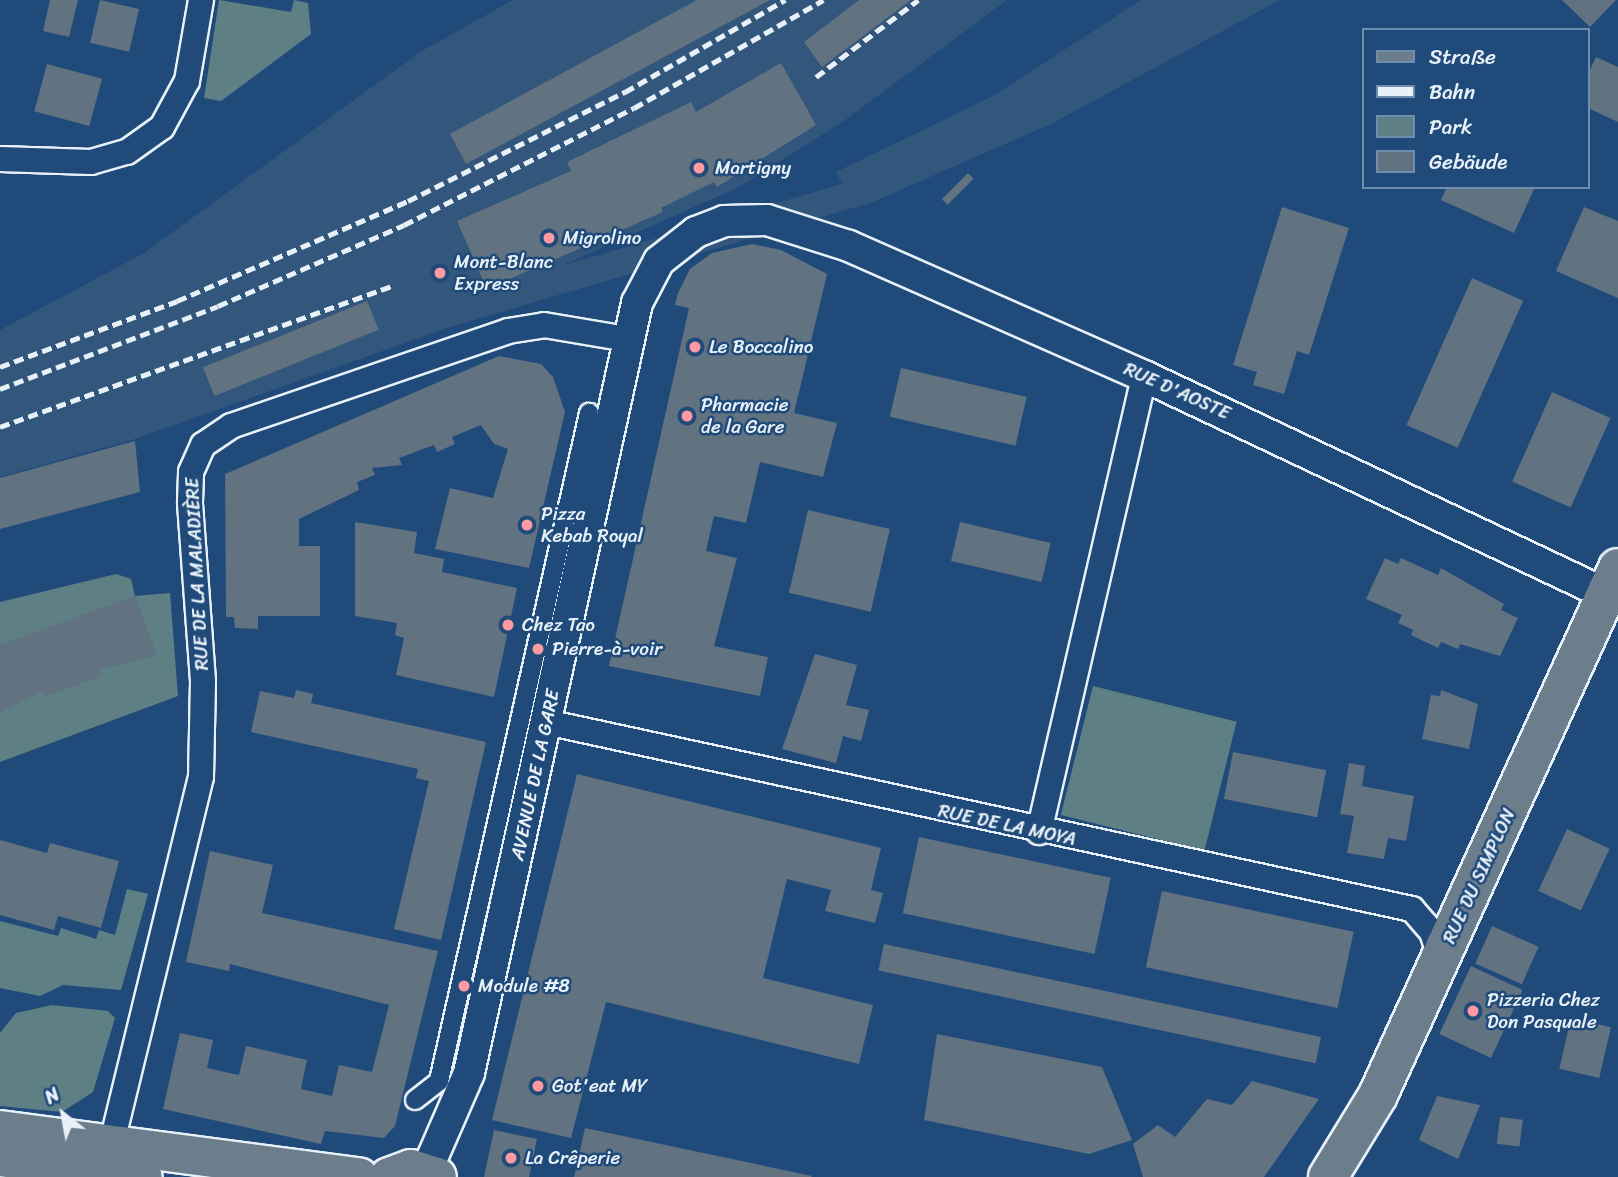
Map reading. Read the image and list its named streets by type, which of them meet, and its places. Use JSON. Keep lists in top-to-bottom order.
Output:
{
  "streets": {
    "main road": ["RUE DU SIMPLON"],
    "street": [
      "RUE D'AOSTE",
      "RUE DE LA MALADIÈRE",
      "AVENUE DE LA GARE",
      "RUE DE LA MOYA"
    ]
  },
  "crossings": [
    ["RUE D'AOSTE", "AVENUE DE LA GARE"],
    ["RUE D'AOSTE", "RUE DU SIMPLON"],
    ["RUE DE LA MALADIÈRE", "AVENUE DE LA GARE"],
    ["AVENUE DE LA GARE", "RUE DE LA MOYA"],
    ["RUE DE LA MOYA", "RUE DU SIMPLON"]
  ],
  "places": [
    "Martigny",
    "Migrolino",
    "Mont-Blanc Express",
    "Le Boccalino",
    "Pharmacie de la Gare",
    "Pizza Kebab Royal",
    "Chez Tao",
    "Pierre-à-voir",
    "Module #8",
    "Pizzeria Chez Don Pasquale",
    "Got'eat MY",
    "La Crêperie"
  ],
  "legend": [
    "Straße",
    "Bahn",
    "Park",
    "Gebäude"
  ],
  "north": "top left"
}
